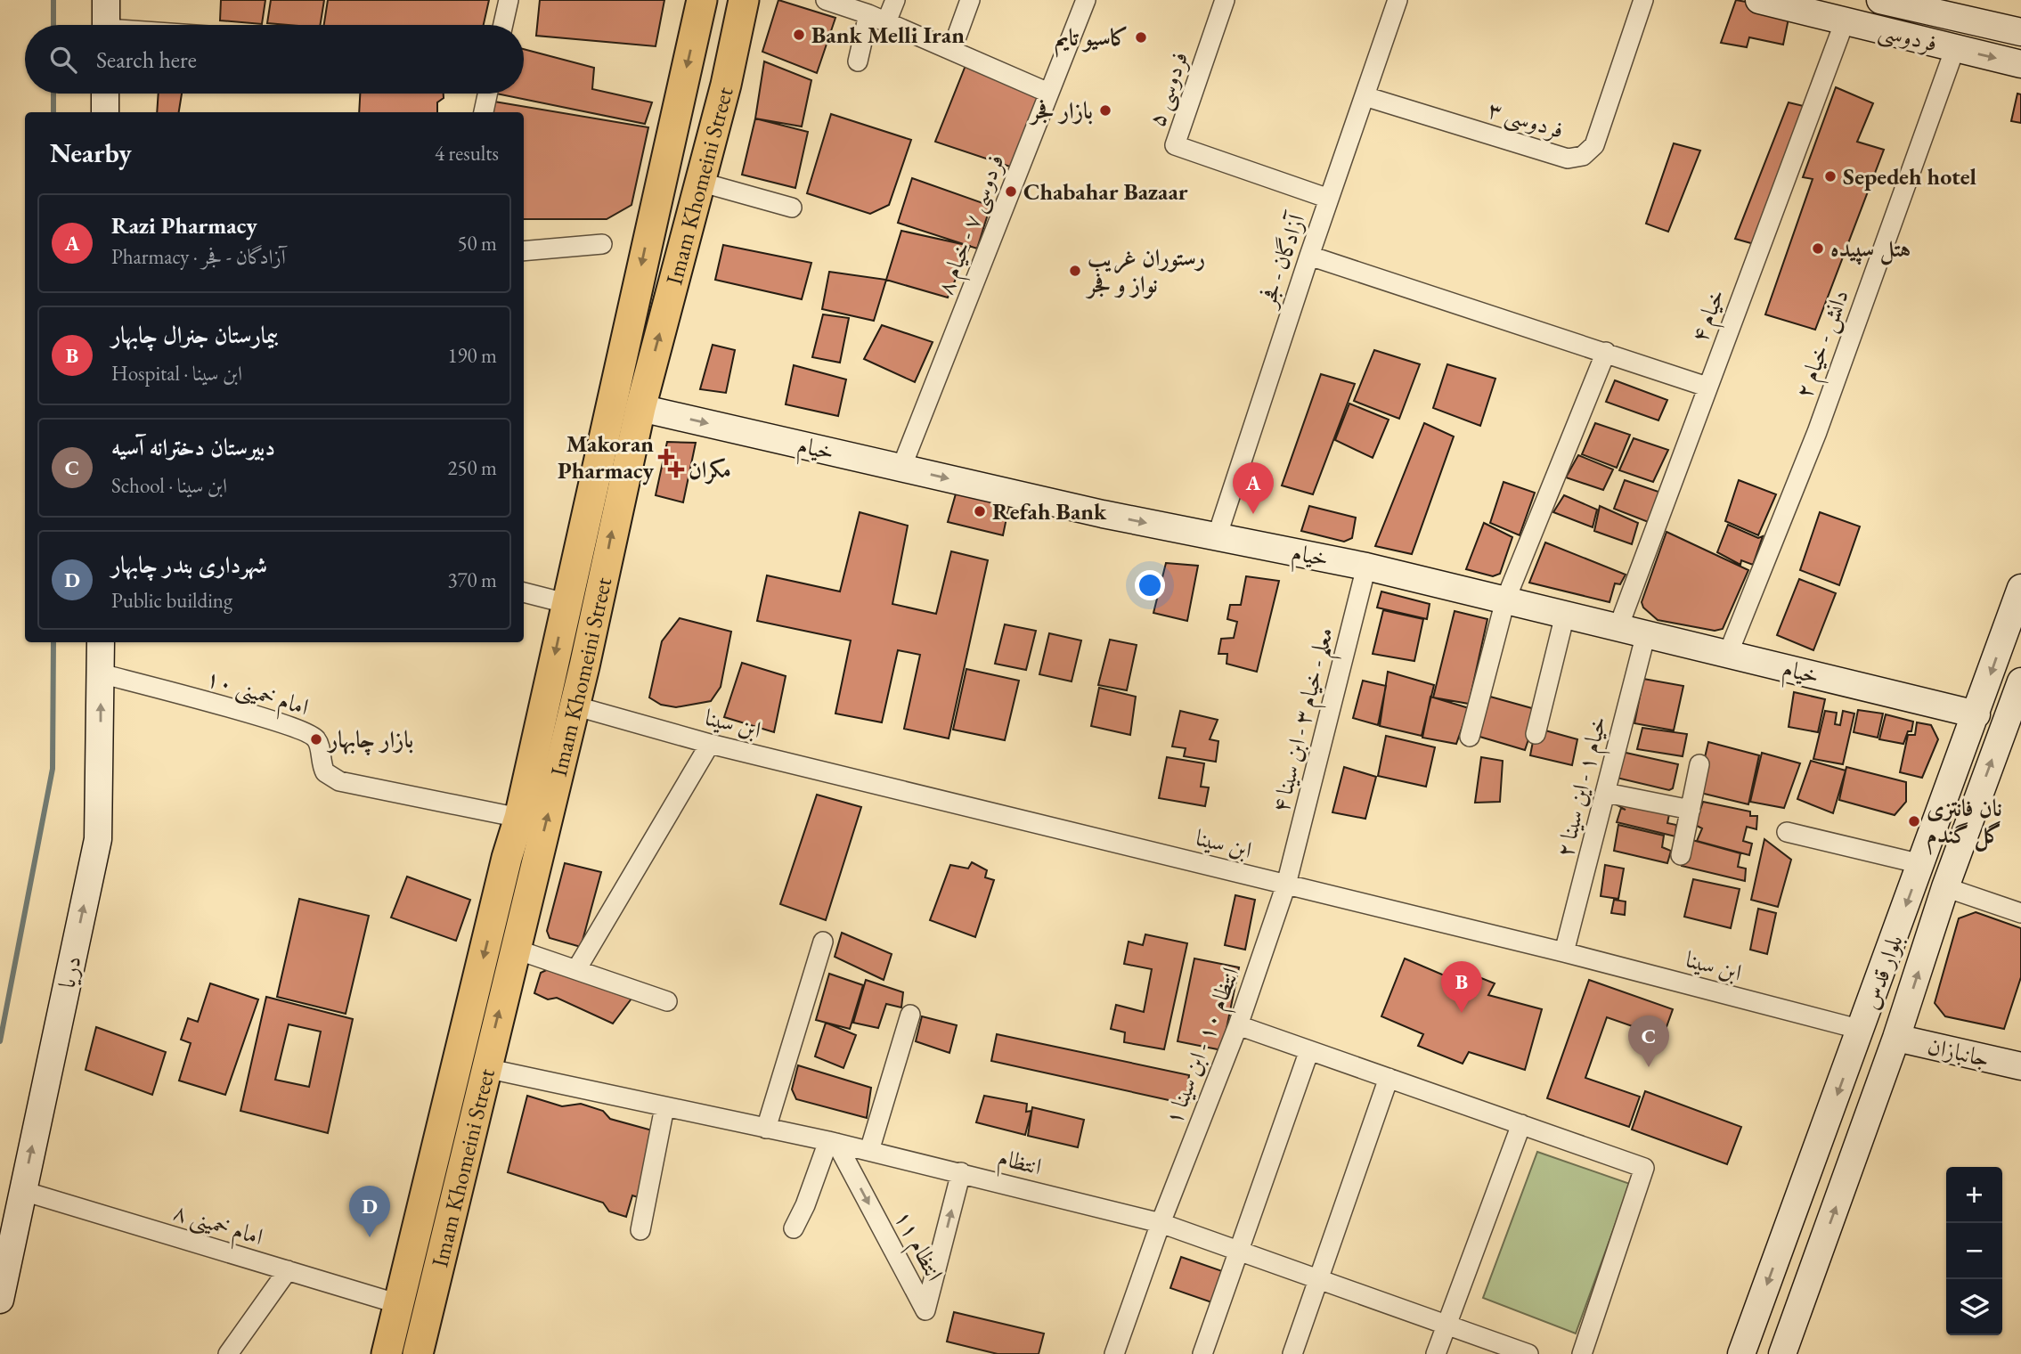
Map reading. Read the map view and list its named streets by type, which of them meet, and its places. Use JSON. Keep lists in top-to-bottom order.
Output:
{
  "streets": {
    "main road": ["Imam Khomeini Street"],
    "street": [
      "فردوسی",
      "فردوسی ۵",
      "فردوسی ۳",
      "فردوسی ۷ - خیام ۸",
      "آزادگان - فجر",
      "خیام ۴",
      "دانش - خیام ۲",
      "خیام",
      "امام خمینی ۱۰",
      "معلم - خیام ۳ - ابن سینا ۴",
      "ابن سینا",
      "خیام ۱ - این سینا ۲",
      "دریا",
      "بلوار قدس",
      "انتظام ۱۰ - ابن سینا ۱",
      "جانبازان",
      "انتظام",
      "امام خمینی ۸",
      "انتظام ۱۱"
    ]
  },
  "crossings": [
    ["فردوسی", "خیام ۴"],
    ["فردوسی", "دانش - خیام ۲"],
    ["فردوسی ۵", "آزادگان - فجر"],
    ["فردوسی ۳", "آزادگان - فجر"],
    ["Imam Khomeini Street", "خیام"],
    ["Imam Khomeini Street", "امام خمینی ۱۰"],
    ["Imam Khomeini Street", "ابن سینا"],
    ["Imam Khomeini Street", "انتظام"],
    ["Imam Khomeini Street", "امام خمینی ۸"],
    ["فردوسی ۷ - خیام ۸", "خیام"],
    ["آزادگان - فجر", "خیام"],
    ["خیام ۴", "خیام"],
    ["دانش - خیام ۲", "خیام"],
    ["خیام", "معلم - خیام ۳ - ابن سینا ۴"],
    ["خیام", "خیام ۱ - این سینا ۲"],
    ["خیام", "بلوار قدس"],
    ["امام خمینی ۱۰", "دریا"],
    ["معلم - خیام ۳ - ابن سینا ۴", "ابن سینا"],
    ["معلم - خیام ۳ - ابن سینا ۴", "انتظام ۱۰ - ابن سینا ۱"],
    ["ابن سینا", "خیام ۱ - این سینا ۲"],
    ["ابن سینا", "بلوار قدس"],
    ["ابن سینا", "انتظام ۱۰ - ابن سینا ۱"],
    ["دریا", "امام خمینی ۸"],
    ["بلوار قدس", "جانبازان"],
    ["انتظام ۱۰ - ابن سینا ۱", "انتظام"],
    ["انتظام", "انتظام ۱۱"]
  ],
  "one_way": ["خیام", "دریا"],
  "places": {
    "other": [
      "Bank Melli Iran",
      "کاسیو تایم",
      "بازار فجر",
      "Sepedeh hotel",
      "Chabahar Bazaar",
      "هتل سپیده",
      "رستوران غریب نواز و فجر",
      "Refah Bank",
      "بازار چابهار",
      "نان فانتزی گل گندم"
    ],
    "health": ["Makoran Pharmacy", "مکران"]
  },
  "page": {
    "search": "Search here",
    "heading": ["Nearby", "4 results"],
    "list": [
      {
        "mark": "A",
        "name": "Razi Pharmacy",
        "note": "Pharmacy · آزادگان - فجر",
        "value": "50 m"
      },
      {
        "mark": "B",
        "name": "بیمارستان جنرال چابهار",
        "note": "Hospital · ابن سینا",
        "value": "190 m"
      },
      {
        "mark": "C",
        "name": "دبیرستان دخترانه آسیه",
        "note": "School · ابن سینا",
        "value": "250 m"
      },
      {
        "mark": "D",
        "name": "شهرداری بندر چابهار",
        "note": "Public building",
        "value": "370 m"
      }
    ],
    "pins": [
      "A",
      "B",
      "C",
      "D"
    ],
    "map_buttons": ["+", "−"]
  }
}
